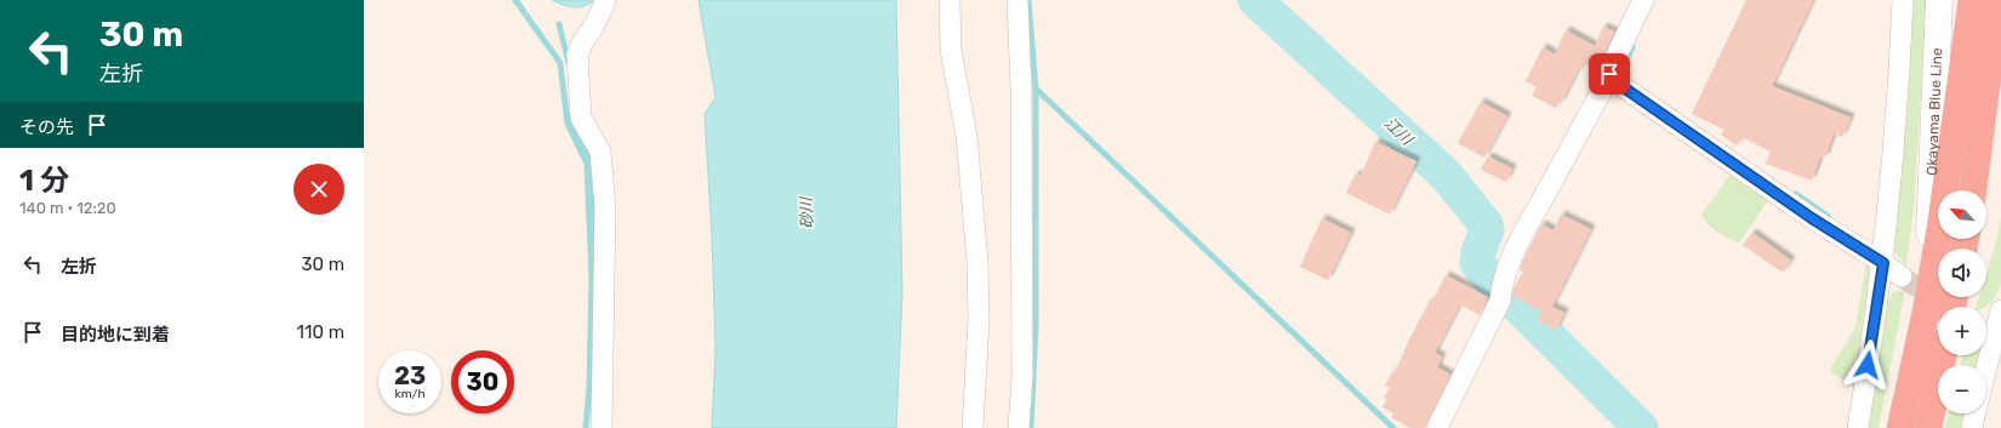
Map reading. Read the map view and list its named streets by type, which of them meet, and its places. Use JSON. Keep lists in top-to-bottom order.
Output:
{
  "streets": {
    "main road": ["Okayama Blue Line"]
  },
  "water": ["江川", "砂川"],
  "north": "top left",
  "page": {
    "turn": ["30 m", "左折"],
    "then": "その先",
    "heading": ["1 分", "140 m · 12:20"],
    "map_buttons": ["+", "−"],
    "list": [
      {
        "name": "左折",
        "value": "30 m"
      },
      {
        "name": "目的地に到着",
        "value": "110 m"
      }
    ],
    "speed": "23 km/h",
    "limit": "30"
  }
}
